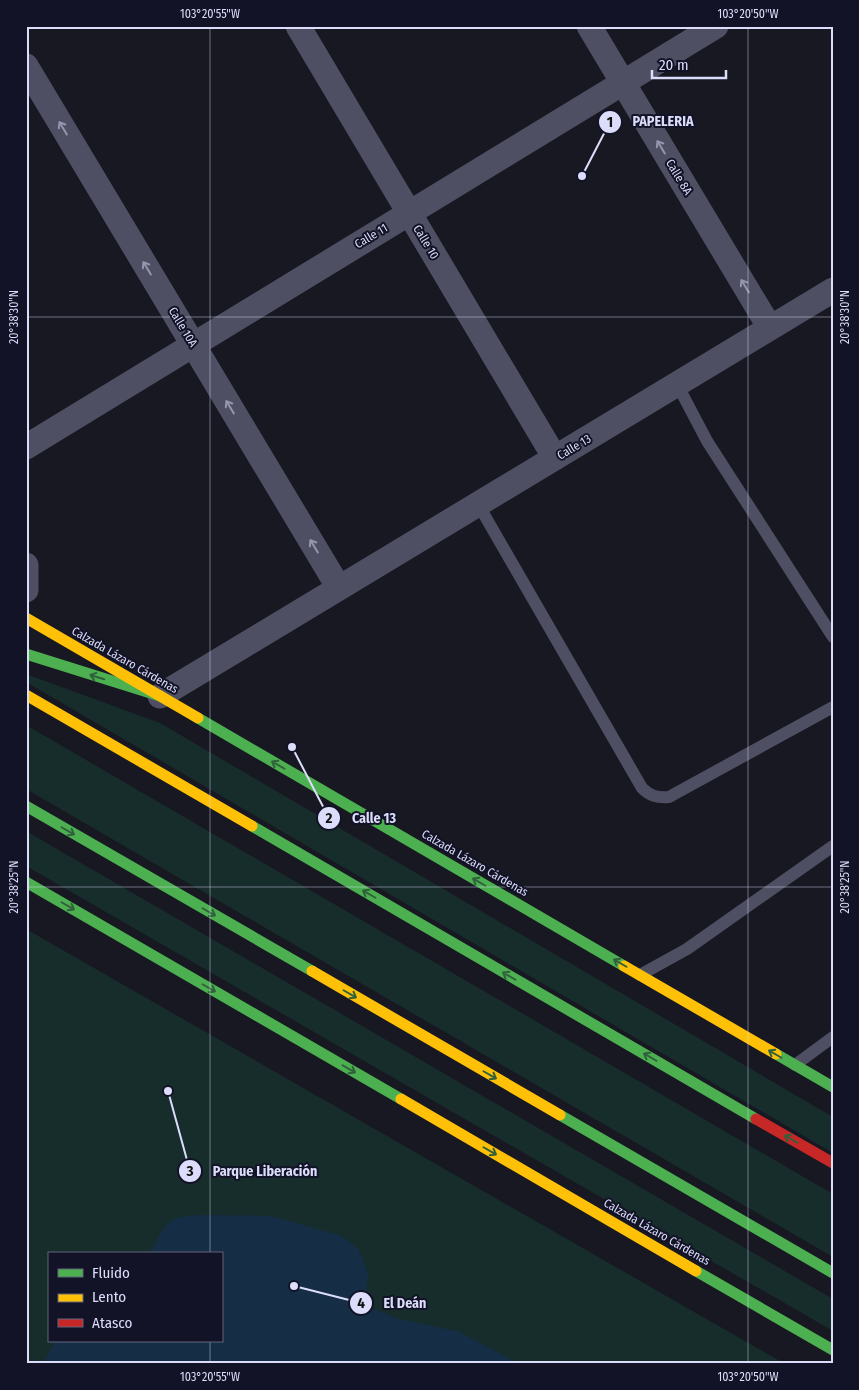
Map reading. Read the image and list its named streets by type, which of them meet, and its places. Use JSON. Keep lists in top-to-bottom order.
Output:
{
  "streets": {
    "main road": ["Calzada Lázaro Cárdenas"],
    "street": [
      "Calle 8A",
      "Calle 11",
      "Calle 10",
      "Calle 10A",
      "Calle 13"
    ]
  },
  "crossings": [
    ["Calle 8A", "Calle 11"],
    ["Calle 8A", "Calle 13"],
    ["Calle 11", "Calle 10"],
    ["Calle 11", "Calle 10A"],
    ["Calle 10", "Calle 13"],
    ["Calle 10A", "Calle 13"],
    ["Calle 13", "Calzada Lázaro Cárdenas"]
  ],
  "one_way": ["Calle 8A", "Calle 10A"],
  "places": [
    "PAPELERIA",
    "Calle 13",
    "Parque Liberación",
    "El Deán"
  ],
  "legend": ["Fluido", "Lento", "Atasco"],
  "scale_bar": "20 m",
  "coordinates": [
    "103°20'55\"W",
    "103°20'50\"W",
    "20°38'30\"N",
    "20°38'25\"N"
  ]
}
